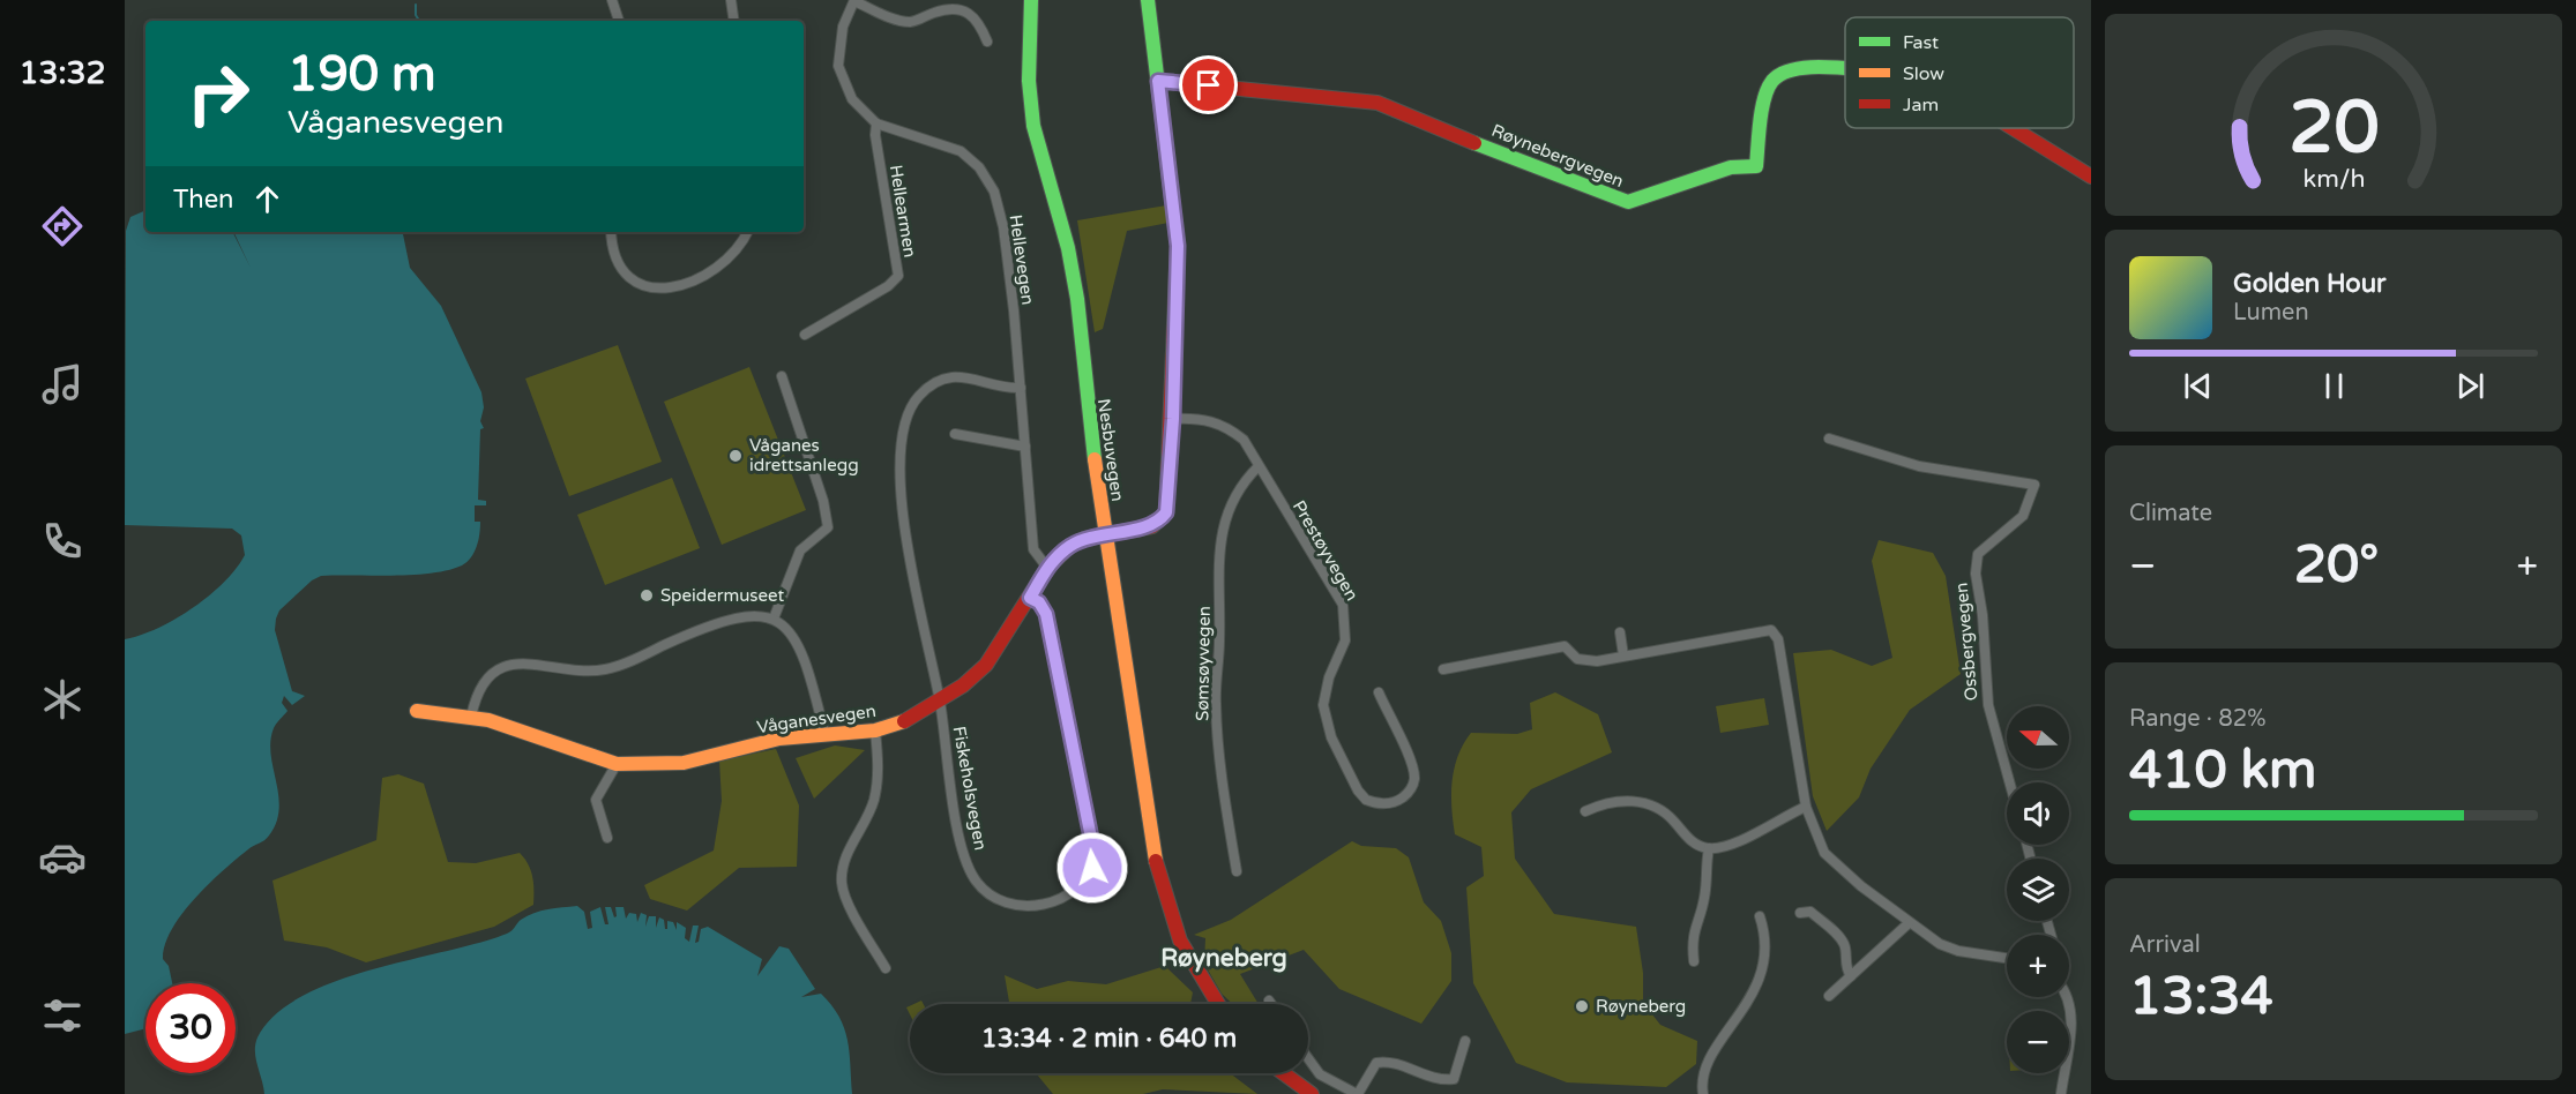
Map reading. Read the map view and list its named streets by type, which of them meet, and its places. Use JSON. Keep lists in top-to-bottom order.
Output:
{
  "streets": {
    "street": [
      "Røynebergvegen",
      "Hellearmen",
      "Hellevegen",
      "Nesbuvegen",
      "Prestøyvegen",
      "Ossbergvegen",
      "Sømsøyvegen",
      "Våganesvegen",
      "Fiskeholsvegen"
    ]
  },
  "crossings": [
    ["Røynebergvegen", "Våganesvegen"],
    ["Hellearmen", "Hellevegen"],
    ["Hellevegen", "Våganesvegen"],
    ["Hellevegen", "Fiskeholsvegen"],
    ["Nesbuvegen", "Våganesvegen"],
    ["Prestøyvegen", "Sømsøyvegen"],
    ["Prestøyvegen", "Våganesvegen"],
    ["Våganesvegen", "Fiskeholsvegen"]
  ],
  "districts": ["Røyneberg"],
  "places": ["Våganes idrettsanlegg", "Speidermuseet", "Røyneberg"],
  "legend": ["Fast", "Slow", "Jam"],
  "north": "left",
  "page": {
    "tabs": "13:32",
    "turn": ["190 m", "Våganesvegen"],
    "then": "Then",
    "song": ["Golden Hour", "Lumen"],
    "tile": [
      "Climate",
      ["Range · 82%", "410 km"],
      ["Arrival", "13:34"]
    ],
    "heat": ["−", "20°", "+"],
    "map_buttons": ["+", "−"],
    "limit": "30",
    "trip": "13:34 · 2 min · 640 m",
    "gauge": ["20", "km/h"]
  }
}
